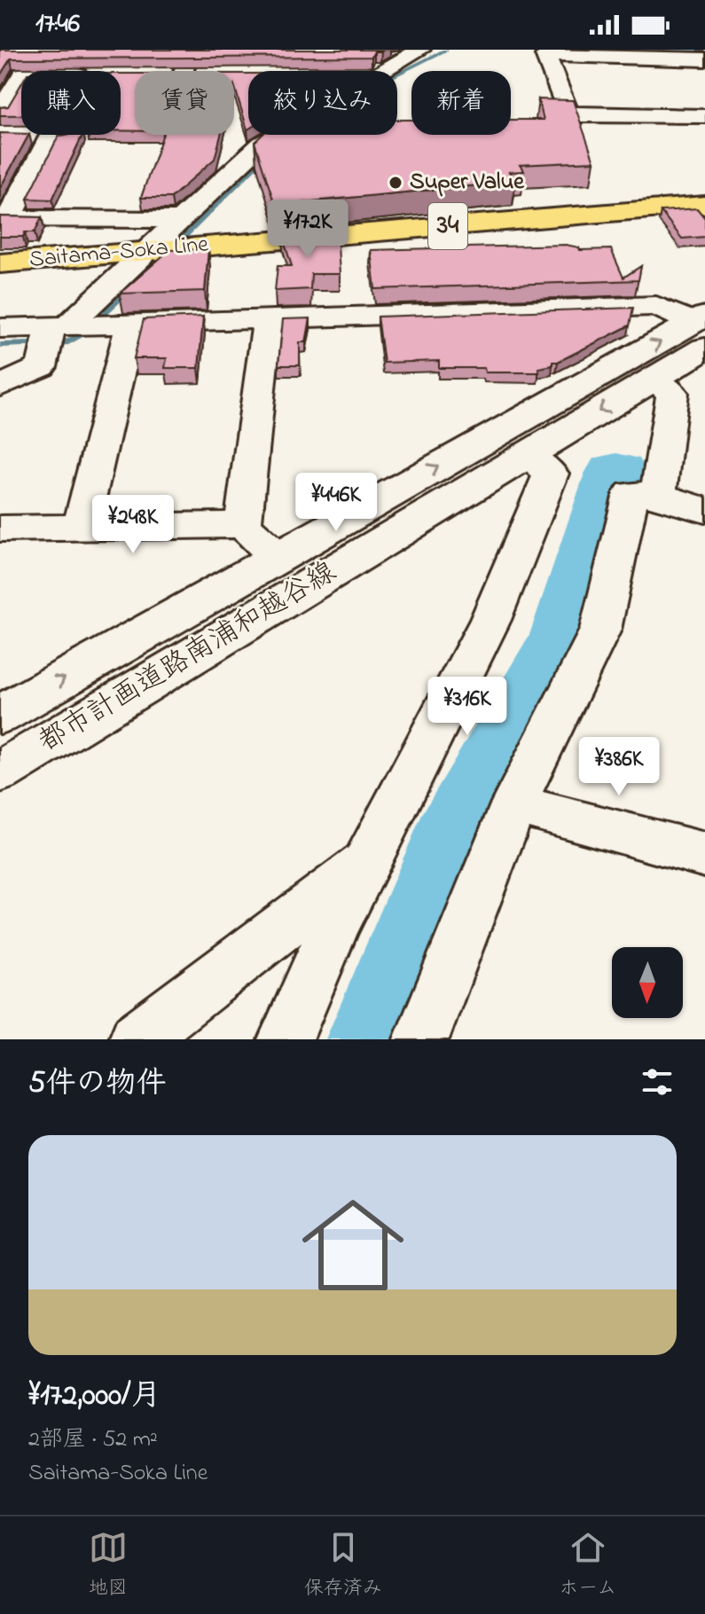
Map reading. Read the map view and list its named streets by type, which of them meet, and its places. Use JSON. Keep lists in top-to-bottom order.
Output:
{
  "streets": {
    "main road": ["34", "Saitama-Soka Line"],
    "street": ["都市計画道路南浦和越谷線"]
  },
  "places": ["Super Value"],
  "north": "bottom",
  "page": {
    "status": "17:46",
    "chip": [
      "購入",
      "賃貸",
      "絞り込み",
      "新着"
    ],
    "price": [
      "¥172K",
      "¥446K",
      "¥248K",
      "¥316K",
      "¥386K"
    ],
    "heading": "5件の物件",
    "list": [
      {
        "name": "¥172,000/月",
        "note": "2部屋 · 52 m² · Saitama-Soka Line"
      }
    ],
    "tabs": ["地図", "保存済み", "ホーム"]
  }
}
